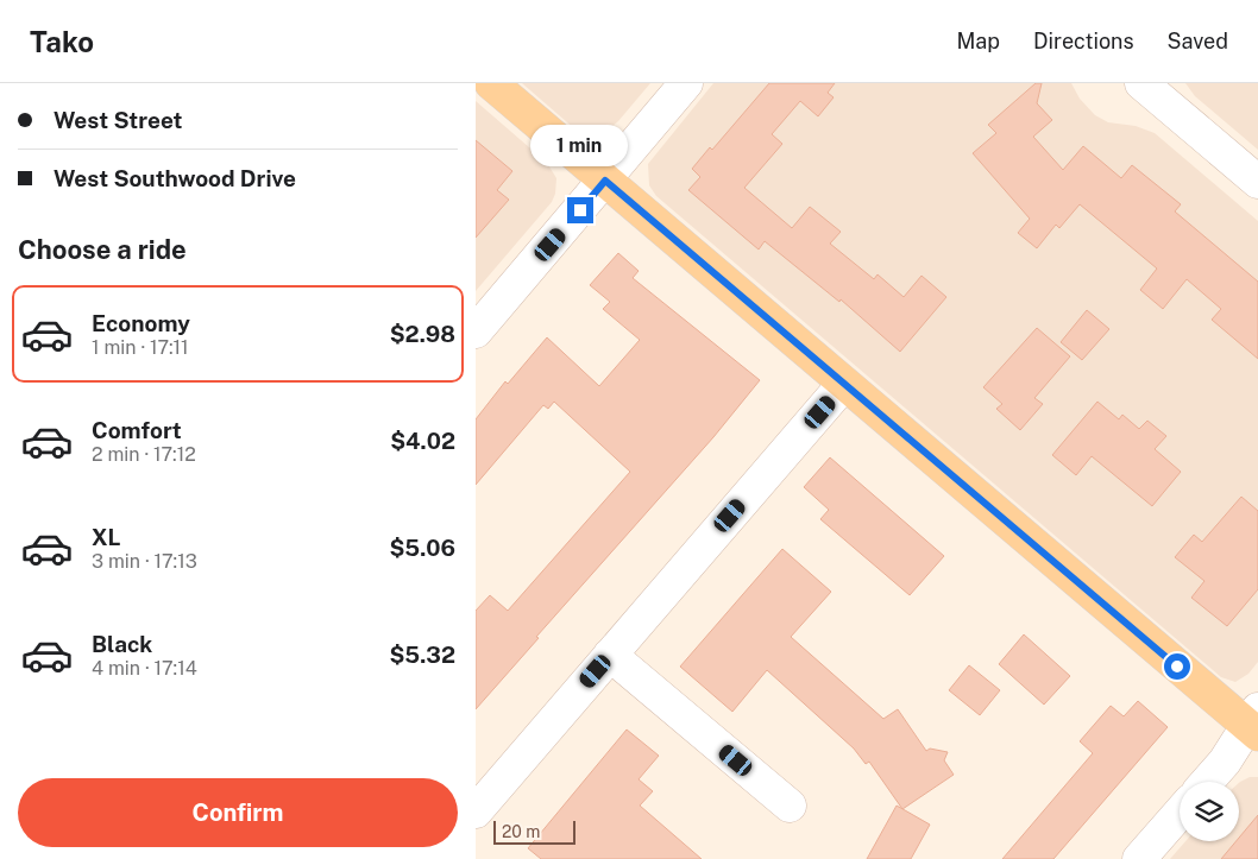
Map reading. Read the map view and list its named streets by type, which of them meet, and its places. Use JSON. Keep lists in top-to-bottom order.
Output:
{
  "scale_bar": "20 m",
  "page": {
    "header": "Tako",
    "nav": ["Map", "Directions", "Saved"],
    "banner": ["West Street", "West Southwood Drive"],
    "bubble": "1 min",
    "heading": "Choose a ride",
    "list": [
      {
        "name": "Economy",
        "note": "1 min · 17:11",
        "value": "$2.98"
      },
      {
        "name": "Comfort",
        "note": "2 min · 17:12",
        "value": "$4.02"
      },
      {
        "name": "XL",
        "note": "3 min · 17:13",
        "value": "$5.06"
      },
      {
        "name": "Black",
        "note": "4 min · 17:14",
        "value": "$5.32"
      }
    ],
    "buttons": "Confirm",
    "scale": "20 m"
  }
}
